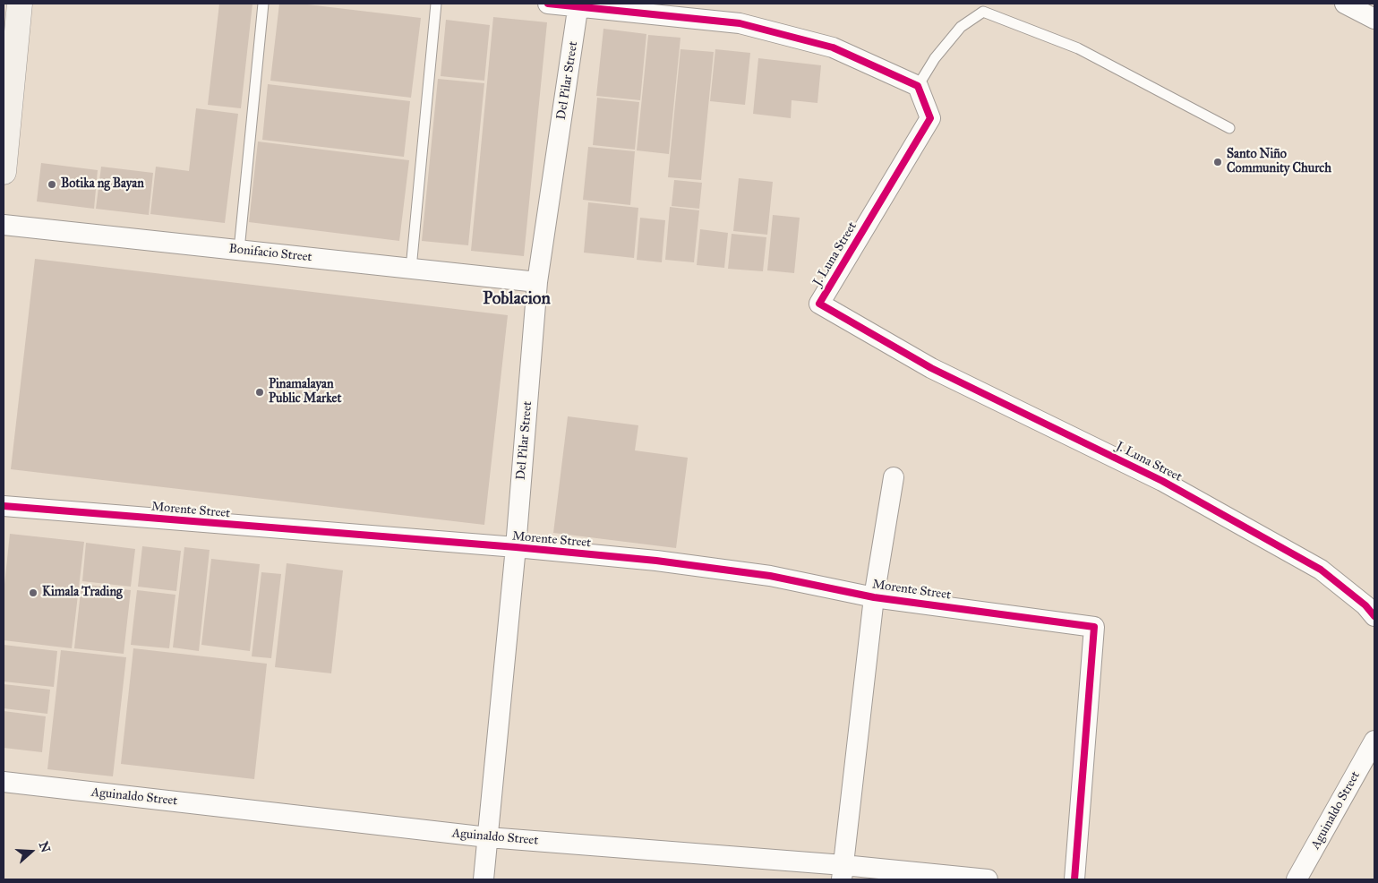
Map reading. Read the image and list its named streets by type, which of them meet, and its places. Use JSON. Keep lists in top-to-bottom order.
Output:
{
  "streets": {
    "street": [
      "Del Pilar Street",
      "Bonifacio Street",
      "J. Luna Street",
      "Morente Street",
      "Aguinaldo Street"
    ]
  },
  "crossings": [
    ["Del Pilar Street", "Bonifacio Street"],
    ["Del Pilar Street", "Morente Street"],
    ["Del Pilar Street", "Aguinaldo Street"]
  ],
  "districts": ["Poblacion"],
  "places": [
    "Santo Niño Community Church",
    "Botika ng Bayan",
    "Pinamalayan Public Market",
    "Kimala Trading"
  ],
  "north": "right"
}
